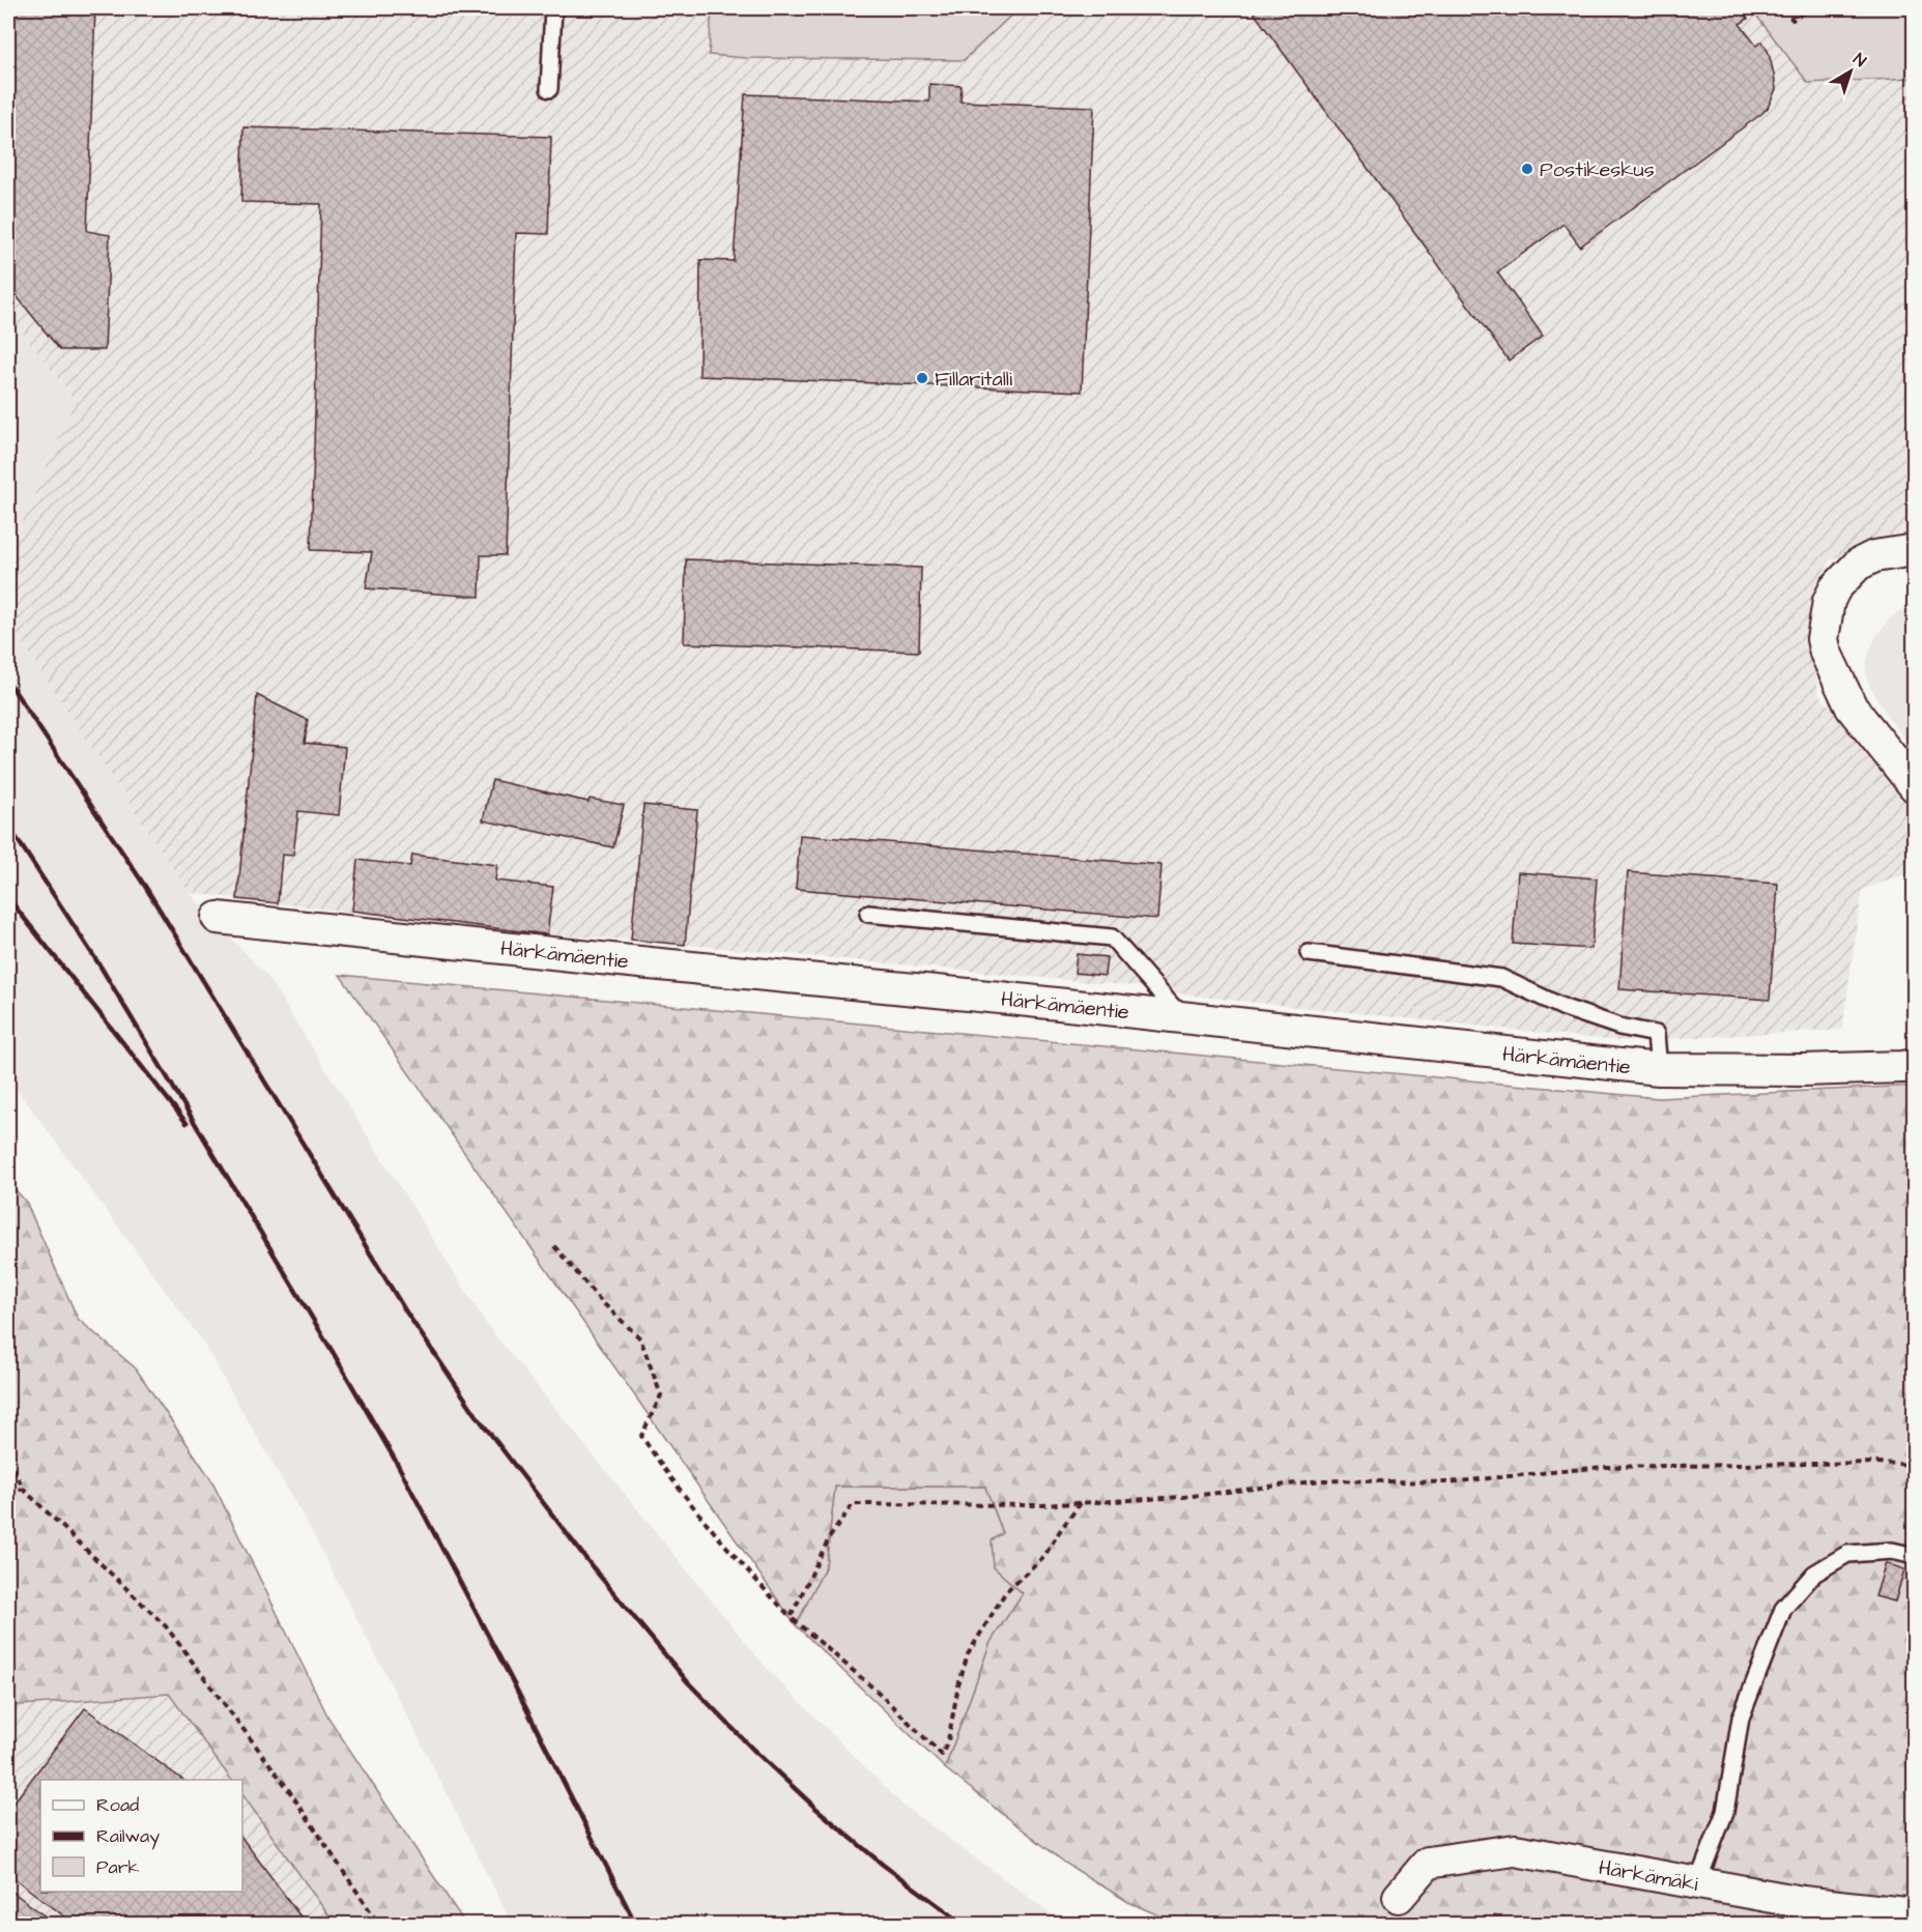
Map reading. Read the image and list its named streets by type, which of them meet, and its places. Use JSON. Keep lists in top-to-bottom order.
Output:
{
  "streets": {
    "street": ["Härkämäentie", "Härkämäki"]
  },
  "places": ["Postikeskus", "Fillaritalli"],
  "legend": ["Road", "Railway", "Park"],
  "north": "top right"
}
